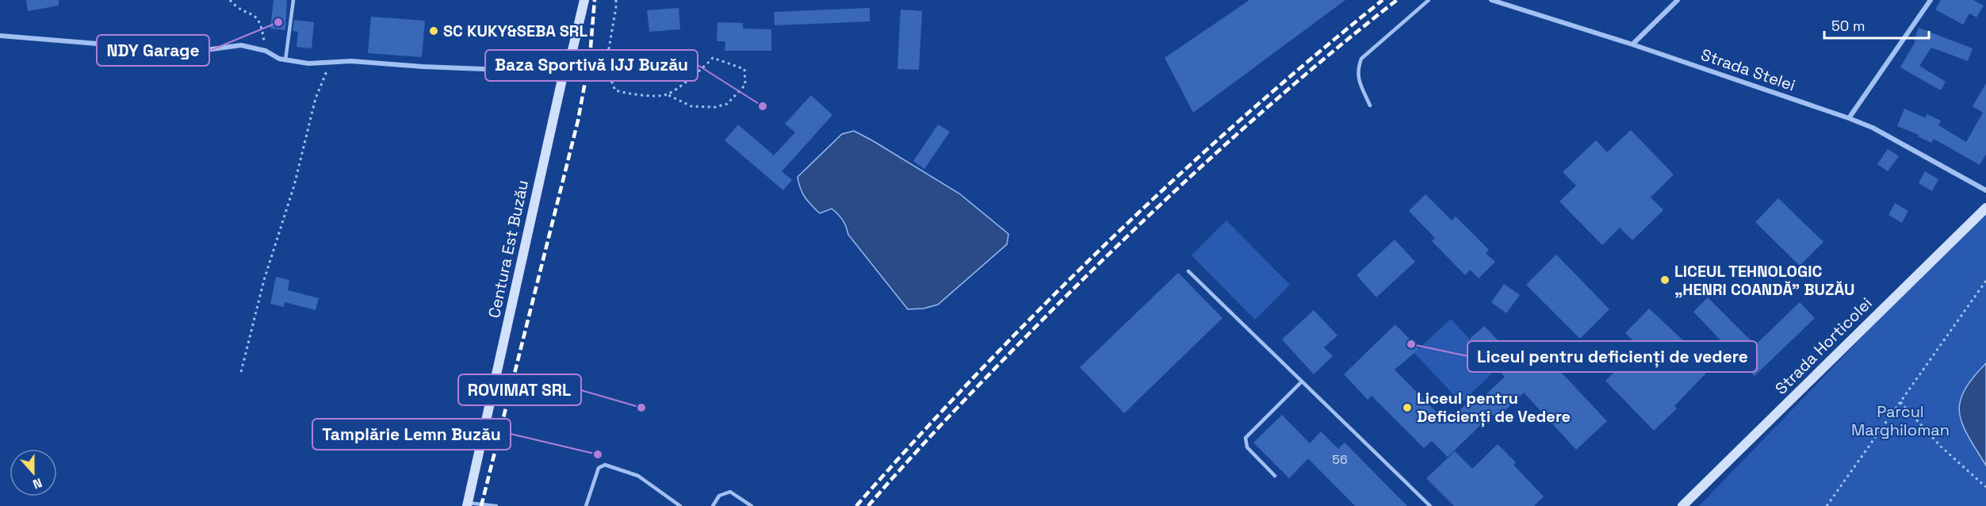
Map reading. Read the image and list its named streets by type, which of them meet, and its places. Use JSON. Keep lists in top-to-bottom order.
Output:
{
  "streets": {
    "main road": ["Centura Est Buzău", "Strada Horticolei"],
    "street": ["Strada Stelei"]
  },
  "parks": ["Parcul Marghiloman"],
  "places": [
    "NDY Garage",
    "SC KUKY&SEBA SRL",
    "Baza Sportivă IJJ Buzău",
    "LICEUL TEHNOLOGIC „HENRI COANDĂ” BUZĂU",
    "Liceul pentru deficienți de vedere",
    "ROVIMAT SRL",
    "Liceul pentru Deficienți de Vedere",
    "Tamplărie Lemn Buzău"
  ],
  "house_numbers": ["56"],
  "scale_bar": "50 m",
  "north": "bottom"
}
